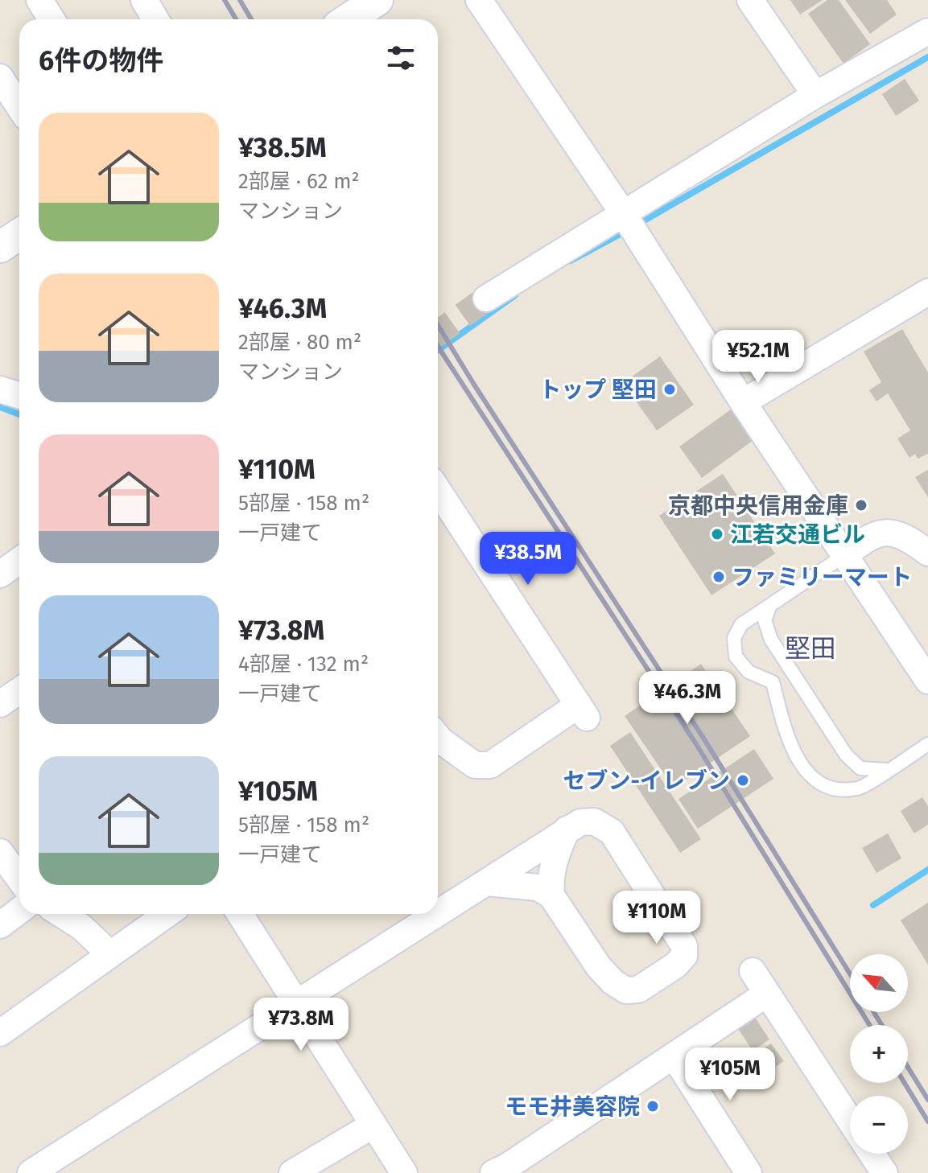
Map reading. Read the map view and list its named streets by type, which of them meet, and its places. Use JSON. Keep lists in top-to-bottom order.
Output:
{
  "districts": ["堅田"],
  "places": [
    "トップ 堅田",
    "京都中央信用金庫",
    "江若交通ビル",
    "ファミリーマート",
    "セブン-イレブン",
    "モモ井美容院"
  ],
  "north": "top left",
  "page": {
    "heading": "6件の物件",
    "list": [
      {
        "name": "¥38.5M",
        "note": "2部屋 · 62 m² · マンション"
      },
      {
        "name": "¥46.3M",
        "note": "2部屋 · 80 m² · マンション"
      },
      {
        "name": "¥110M",
        "note": "5部屋 · 158 m² · 一戸建て"
      },
      {
        "name": "¥73.8M",
        "note": "4部屋 · 132 m² · 一戸建て"
      },
      {
        "name": "¥105M",
        "note": "5部屋 · 158 m² · 一戸建て"
      }
    ],
    "price": [
      "¥52.1M",
      "¥38.5M",
      "¥46.3M",
      "¥110M",
      "¥73.8M",
      "¥105M"
    ],
    "map_buttons": ["+", "−"]
  }
}
